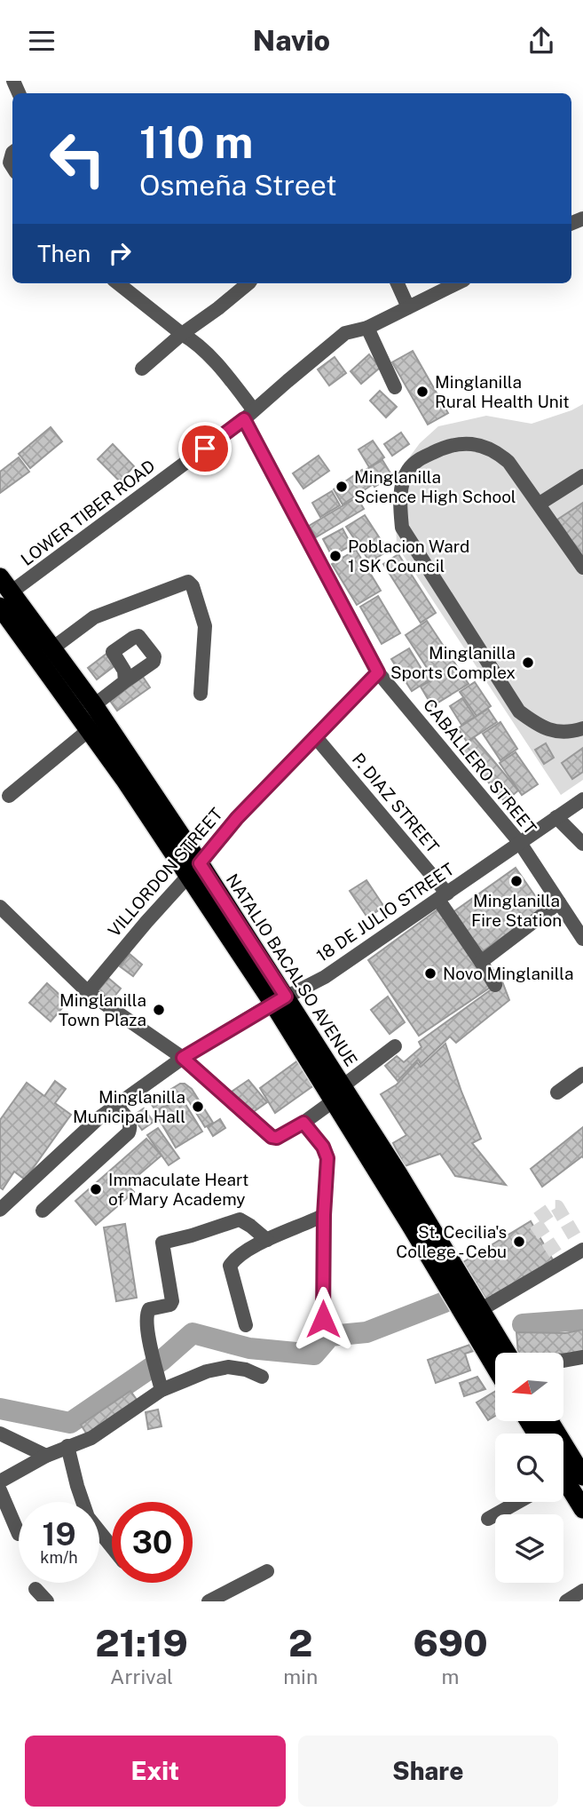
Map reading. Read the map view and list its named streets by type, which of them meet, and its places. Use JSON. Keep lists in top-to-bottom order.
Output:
{
  "streets": {
    "highway": ["NATALIO BACALSO AVENUE"],
    "street": [
      "LOWER TIBER ROAD",
      "CABALLERO STREET",
      "P. DIAZ STREET",
      "VILLORDON STREET",
      "18 DE JULIO STREET"
    ]
  },
  "crossings": [
    ["LOWER TIBER ROAD", "CABALLERO STREET"],
    ["LOWER TIBER ROAD", "NATALIO BACALSO AVENUE"],
    ["CABALLERO STREET", "VILLORDON STREET"],
    ["CABALLERO STREET", "18 DE JULIO STREET"],
    ["P. DIAZ STREET", "VILLORDON STREET"],
    ["P. DIAZ STREET", "18 DE JULIO STREET"],
    ["VILLORDON STREET", "NATALIO BACALSO AVENUE"],
    ["18 DE JULIO STREET", "NATALIO BACALSO AVENUE"]
  ],
  "places": [
    "Minglanilla Rural Health Unit",
    "Minglanilla Science High School",
    "Poblacion Ward 1 SK Council",
    "Minglanilla Sports Complex",
    "Minglanilla Fire Station",
    "Novo Minglanilla",
    "Minglanilla Town Plaza",
    "Minglanilla Municipal Hall",
    "Immaculate Heart of Mary Academy",
    "St. Cecilia's College - Cebu"
  ],
  "north": "left",
  "page": {
    "header": "Navio",
    "turn": ["110 m", "Osmeña Street"],
    "then": "Then",
    "speed": "19 km/h",
    "limit": "30",
    "eta": [
      "21:19",
      "Arrival",
      "2",
      "min",
      "690",
      "m"
    ],
    "buttons": ["Exit", "Share"]
  }
}
